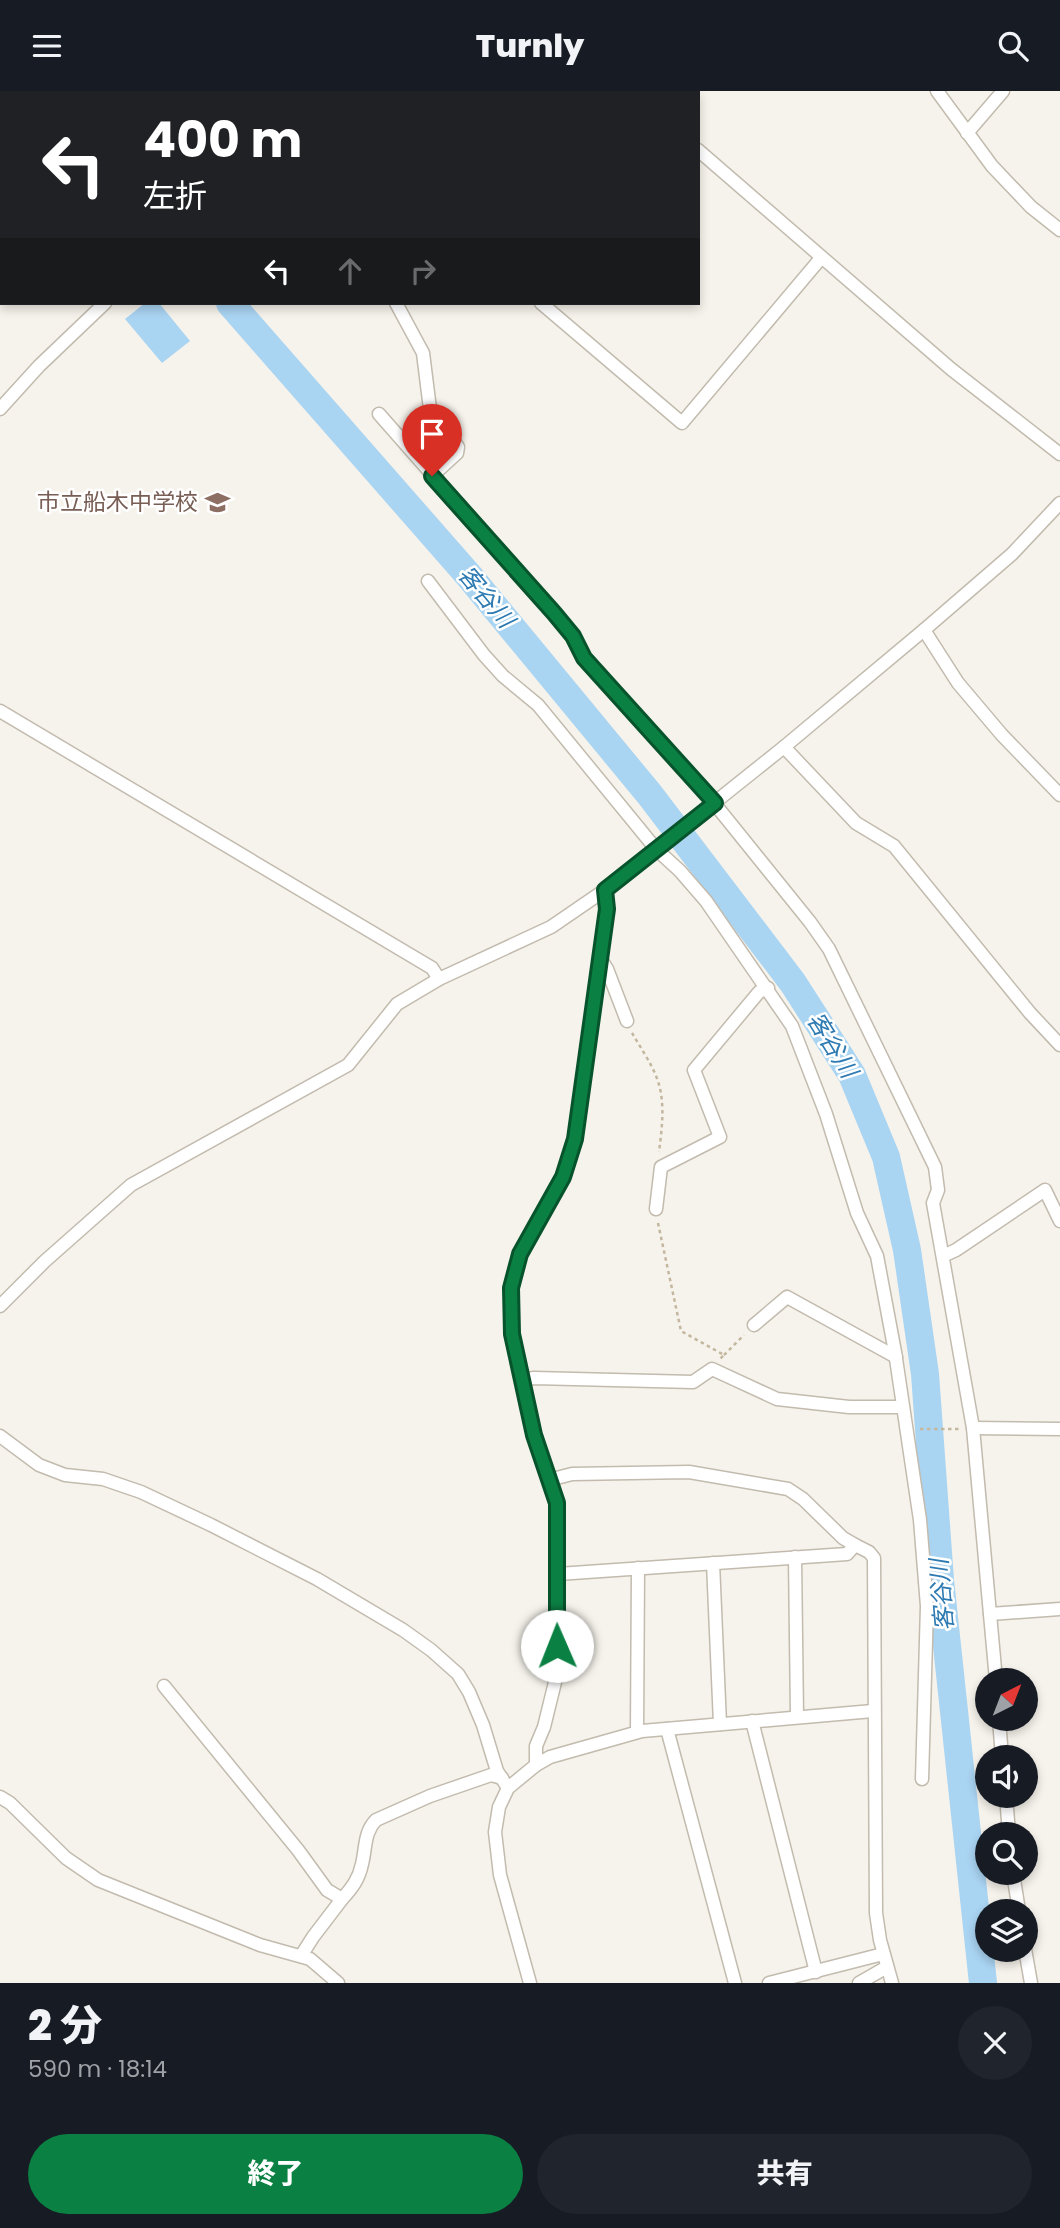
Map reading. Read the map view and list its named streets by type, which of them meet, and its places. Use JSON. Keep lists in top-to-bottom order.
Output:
{
  "water": ["客谷川"],
  "places": {
    "school or university": ["市立船木中学校"]
  },
  "north": "top right",
  "page": {
    "header": "Turnly",
    "turn": ["400 m", "左折"],
    "heading": ["2 分", "590 m · 18:14"],
    "buttons": ["終了", "共有"]
  }
}
